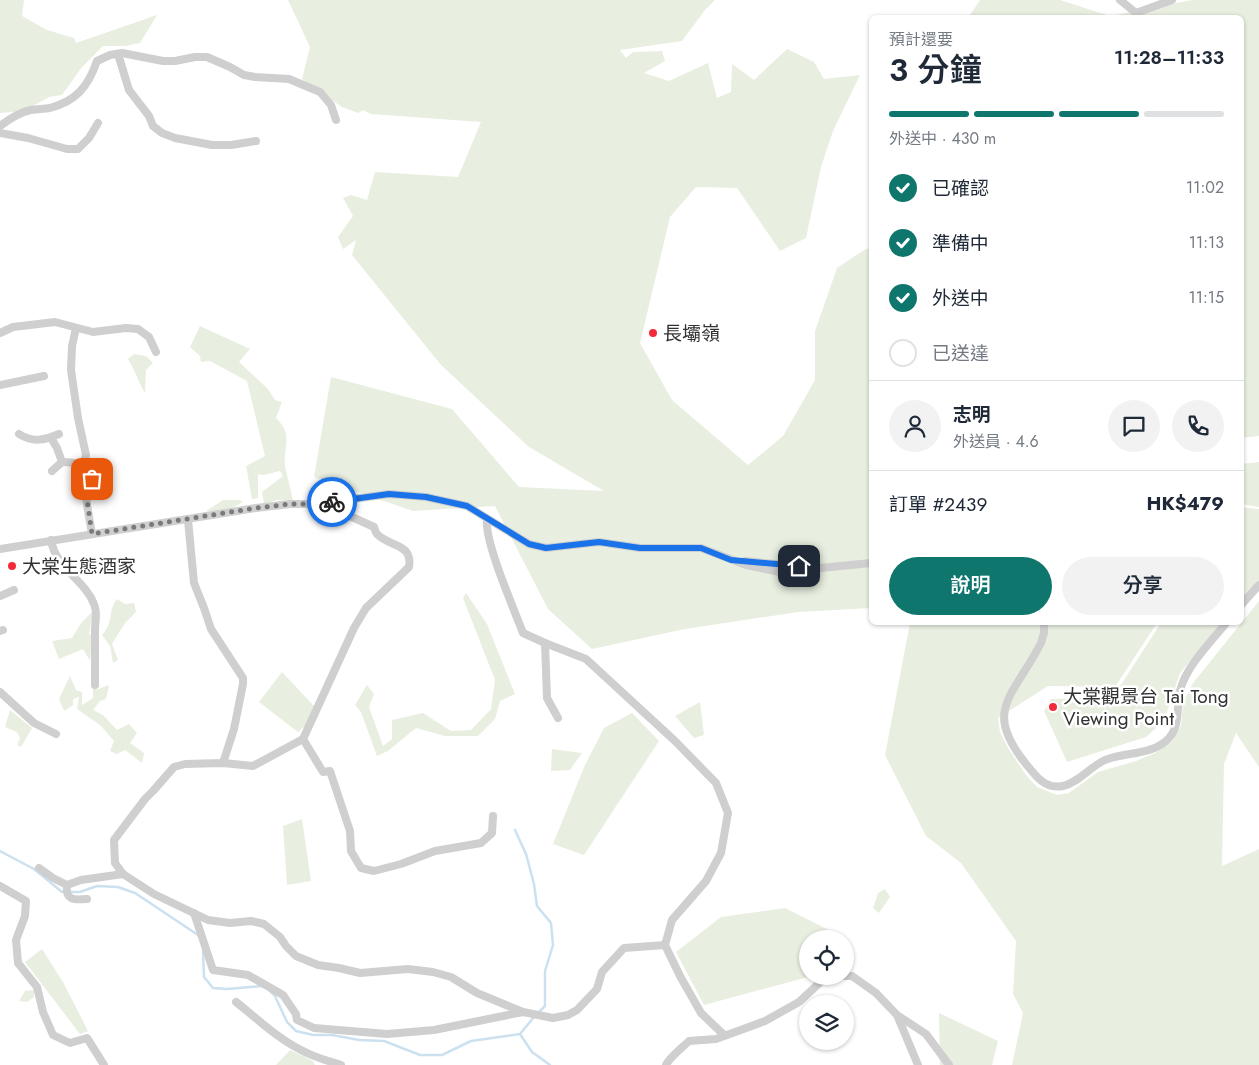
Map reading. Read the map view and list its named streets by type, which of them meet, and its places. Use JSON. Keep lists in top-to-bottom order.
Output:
{
  "places": ["長壩嶺", "大棠生態酒家", "大棠觀景台 Tai Tong Viewing Point"],
  "page": {
    "heading": ["3 分鐘", "預計還要", "11:28–11:33"],
    "panel": [
      "志明",
      "外送員 · 4.6",
      "訂單 #2439",
      "HK$479"
    ],
    "bar": "外送中 · 430 m",
    "list": [
      ["已確認", "11:02"],
      ["準備中", "11:13"],
      ["外送中", "11:15"],
      "已送達"
    ],
    "buttons": ["說明", "分享"]
  }
}
